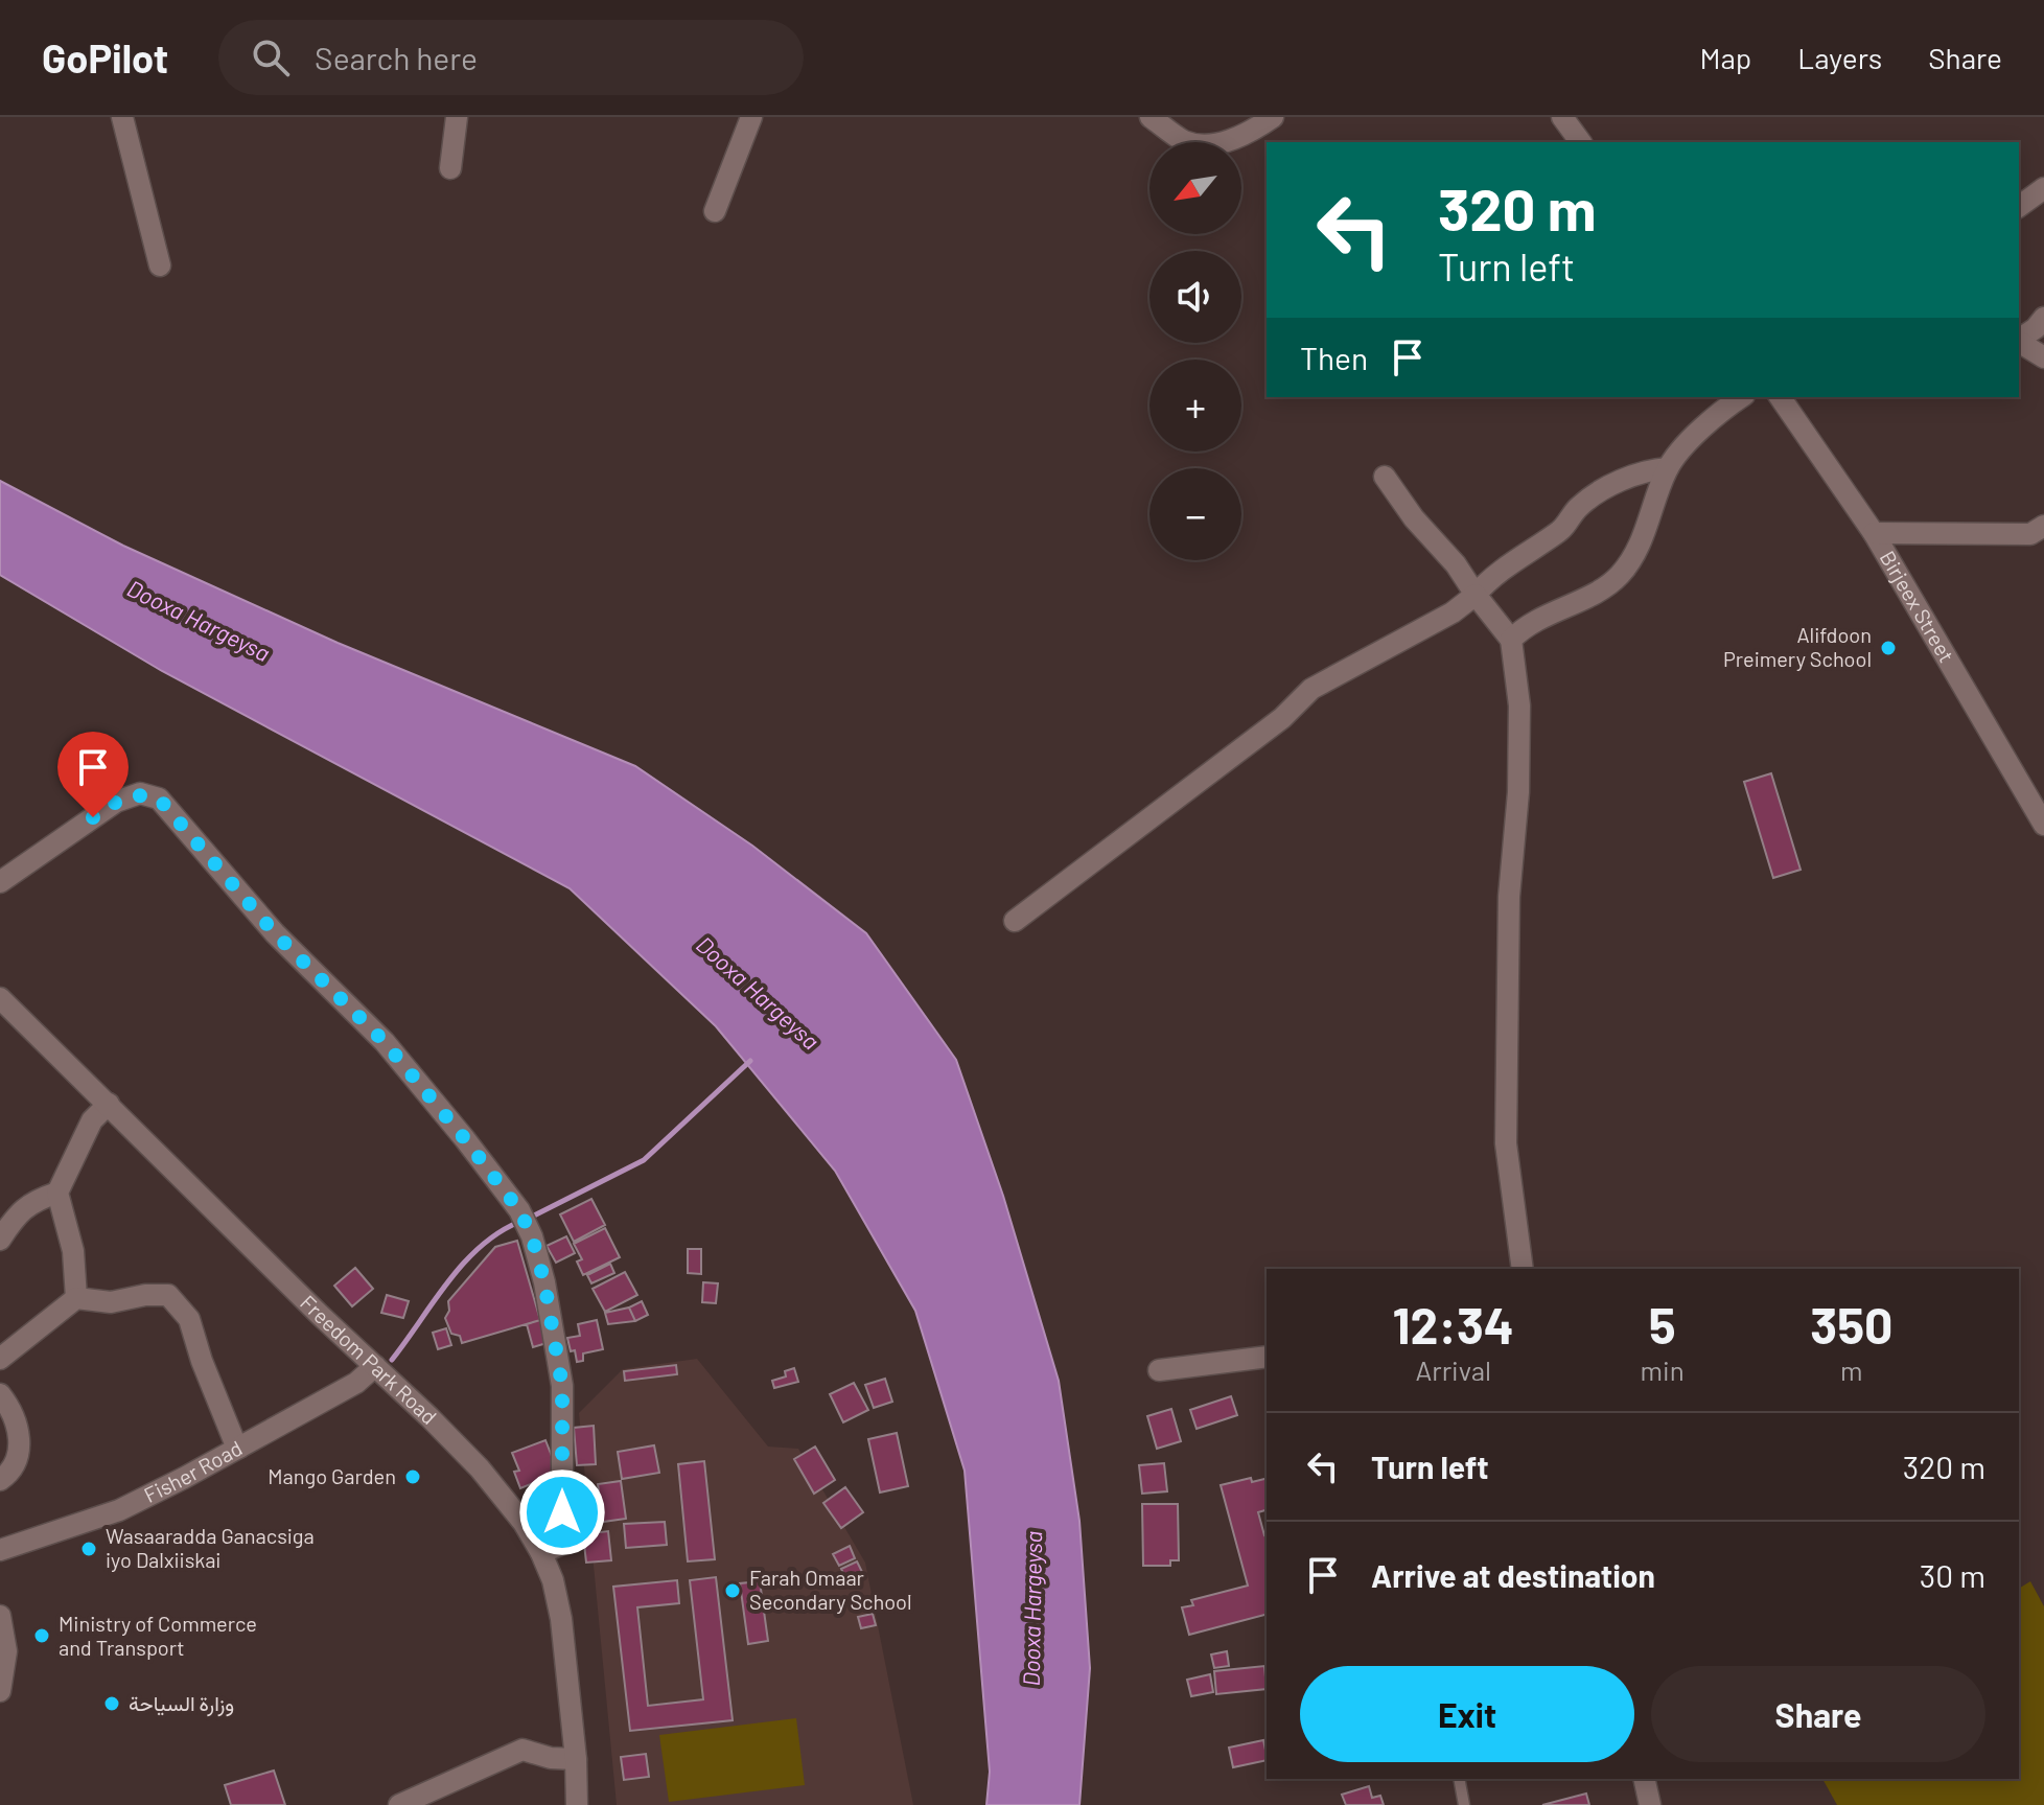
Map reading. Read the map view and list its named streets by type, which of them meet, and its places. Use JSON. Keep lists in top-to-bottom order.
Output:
{
  "streets": {
    "street": ["Birjeex Street", "Freedom Park Road", "Fisher Road"]
  },
  "crossings": [
    ["Freedom Park Road", "Fisher Road"]
  ],
  "water": ["Dooxa Hargeysa"],
  "places": [
    "Alifdoon Preimery School",
    "Mango Garden",
    "Wasaaradda Ganacsiga iyo Dalxiiskai",
    "Farah Omaar Secondary School",
    "Ministry of Commerce and Transport",
    "وزارة السياحة"
  ],
  "north": "bottom left",
  "page": {
    "header": "GoPilot",
    "search": "Search here",
    "nav": ["Map", "Layers", "Share"],
    "map_buttons": ["+", "−"],
    "turn": ["320 m", "Turn left"],
    "then": "Then",
    "eta": [
      "12:34",
      "Arrival",
      "5",
      "min",
      "350",
      "m"
    ],
    "list": [
      {
        "name": "Turn left",
        "value": "320 m"
      },
      {
        "name": "Arrive at destination",
        "value": "30 m"
      }
    ],
    "buttons": ["Exit", "Share"]
  }
}
